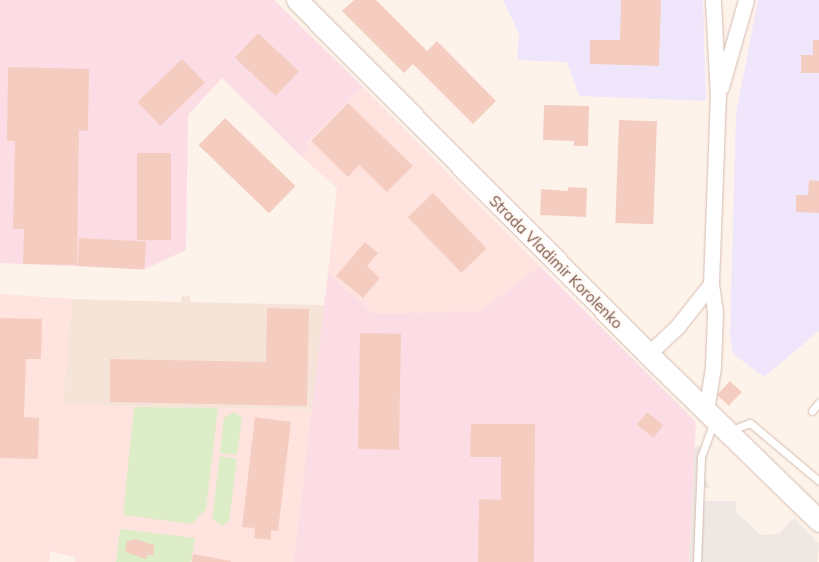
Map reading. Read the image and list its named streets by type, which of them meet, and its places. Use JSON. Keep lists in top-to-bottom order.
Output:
{
  "streets": {
    "main road": ["Strada Vladimir Korolenko"]
  }
}
